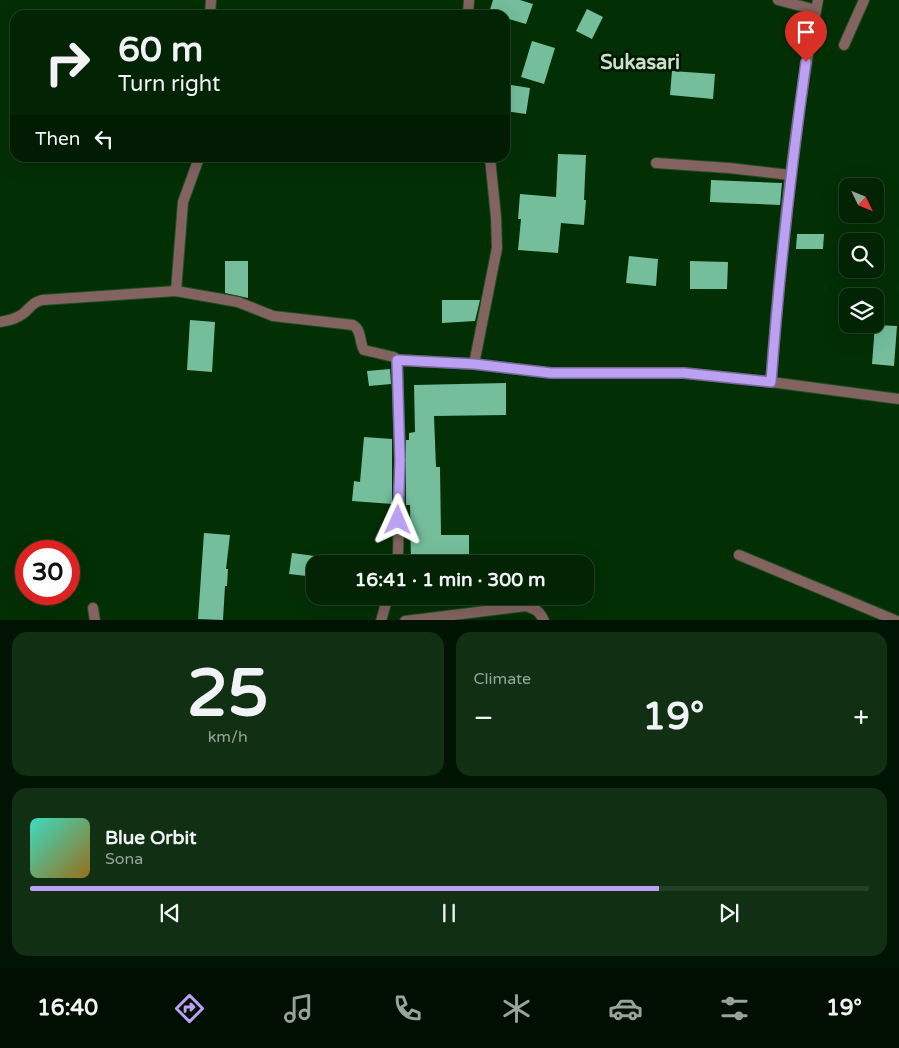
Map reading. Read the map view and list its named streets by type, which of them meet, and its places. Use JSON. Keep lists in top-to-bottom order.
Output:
{
  "districts": ["Sukasari"],
  "north": "bottom right",
  "page": {
    "turn": ["60 m", "Turn right"],
    "then": "Then",
    "limit": "30",
    "trip": "16:41 · 1 min · 300 m",
    "tile": [
      ["25", "km/h"],
      "Climate"
    ],
    "heat": ["−", "19°", "+"],
    "song": ["Blue Orbit", "Sona"],
    "tabs": ["16:40", "19°"]
  }
}
